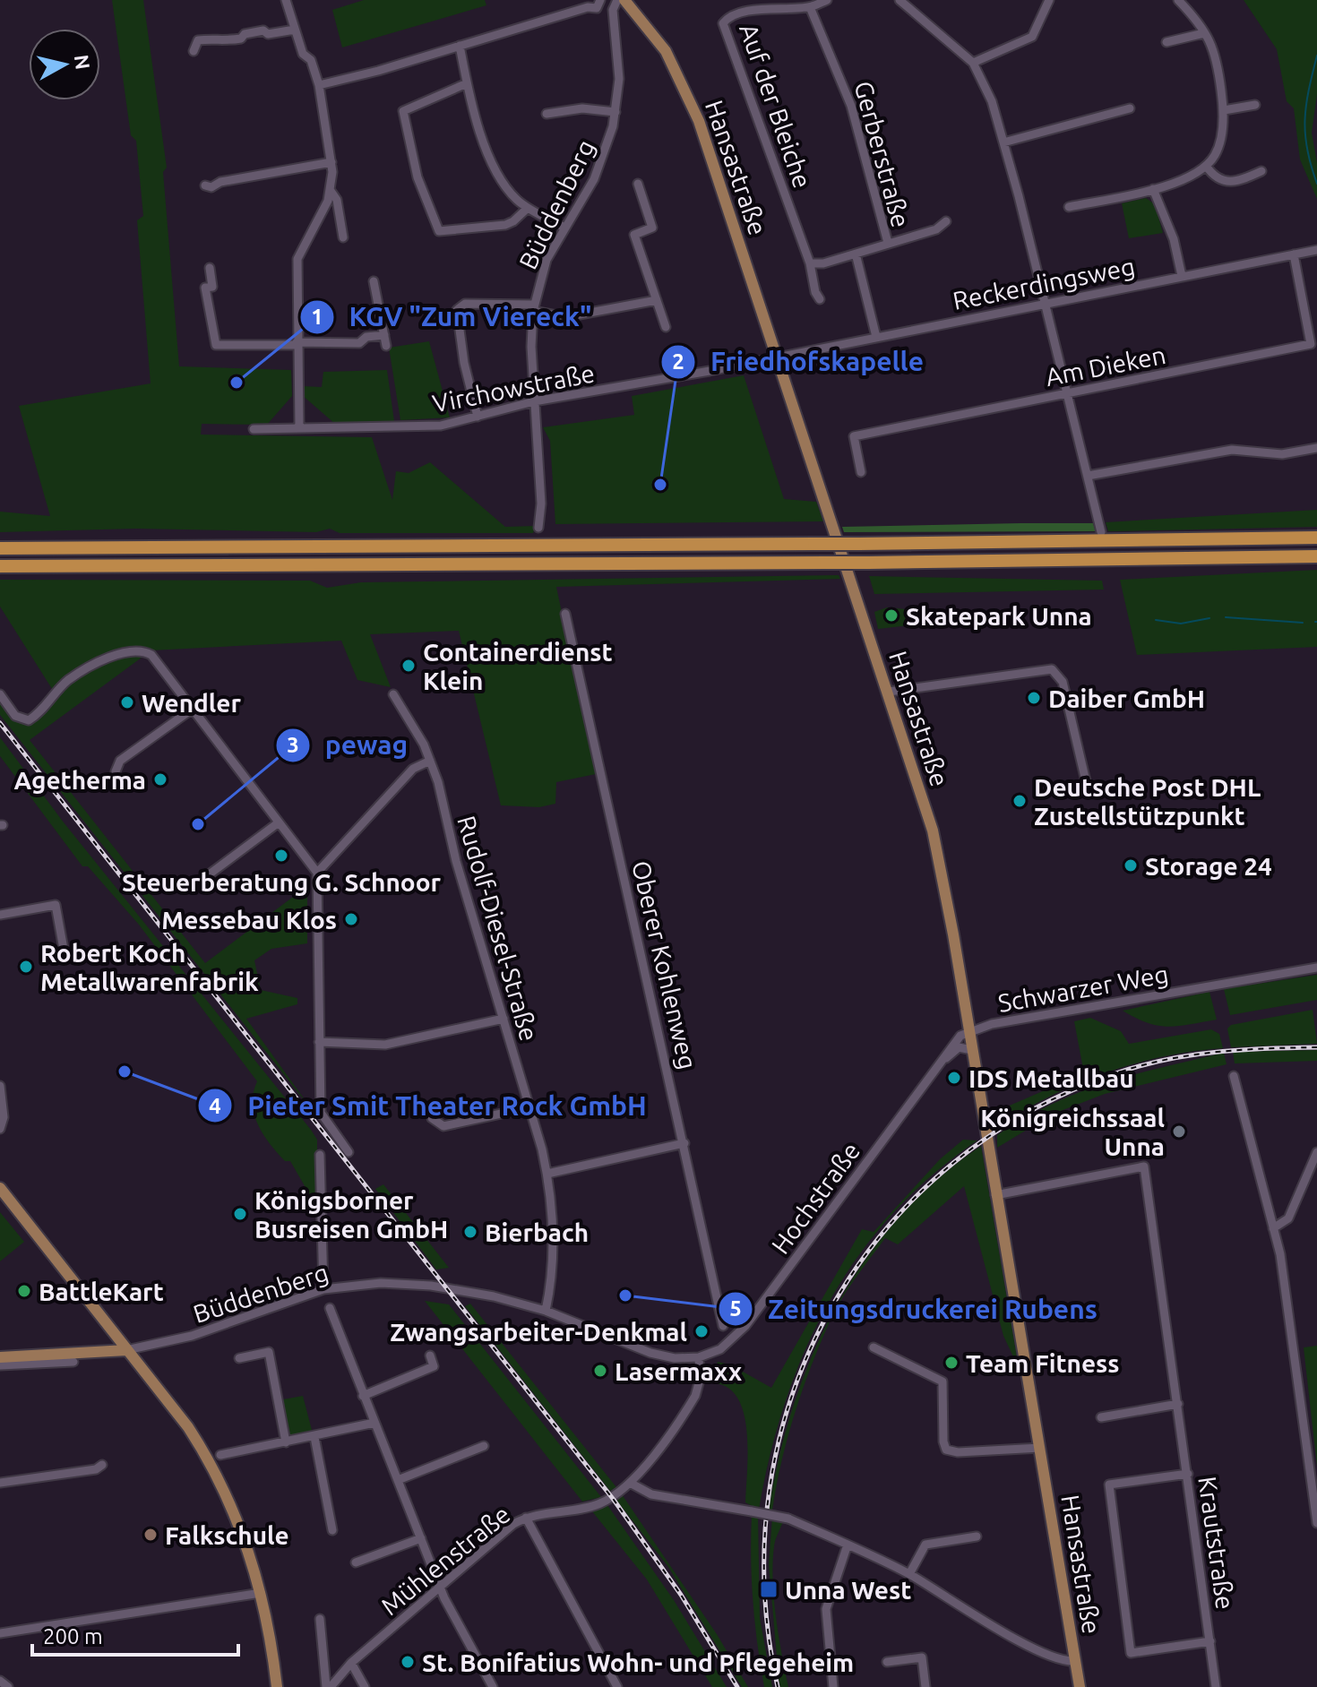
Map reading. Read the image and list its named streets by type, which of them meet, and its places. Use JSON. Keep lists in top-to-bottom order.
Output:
{
  "streets": {
    "main road": ["Hansastraße"],
    "street": [
      "Auf der Bleiche",
      "Gerberstraße",
      "Büddenberg",
      "Reckerdingsweg",
      "Am Dieken",
      "Virchowstraße",
      "Rudolf-Diesel-Straße",
      "Oberer Kohlenweg",
      "Schwarzer Weg",
      "Hochstraße",
      "Krautstraße",
      "Mühlenstraße"
    ]
  },
  "crossings": [
    ["Auf der Bleiche", "Gerberstraße"],
    ["Hansastraße", "Reckerdingsweg"],
    ["Hansastraße", "Virchowstraße"],
    ["Hansastraße", "Schwarzer Weg"],
    ["Hansastraße", "Hochstraße"],
    ["Hansastraße", "Krautstraße"],
    ["Büddenberg", "Virchowstraße"],
    ["Büddenberg", "Rudolf-Diesel-Straße"],
    ["Büddenberg", "Hochstraße"],
    ["Reckerdingsweg", "Am Dieken"],
    ["Reckerdingsweg", "Virchowstraße"],
    ["Schwarzer Weg", "Hochstraße"]
  ],
  "places": {
    "other": [
      "KGV \"Zum Viereck\"",
      "Friedhofskapelle",
      "Skatepark Unna",
      "Containerdienst Klein",
      "Daiber GmbH",
      "Wendler",
      "Agetherma",
      "Deutsche Post DHL Zustellstützpunkt",
      "pewag",
      "Steuerberatung G. Schnoor",
      "Storage 24",
      "Messebau Klos",
      "Robert Koch Metallwarenfabrik",
      "Pieter Smit Theater Rock GmbH",
      "IDS Metallbau",
      "Königreichssaal Unna",
      "Königsborner Busreisen GmbH",
      "Bierbach",
      "BattleKart",
      "Zeitungsdruckerei Rubens",
      "Zwangsarbeiter-Denkmal",
      "Team Fitness",
      "Lasermaxx",
      "Falkschule",
      "St. Bonifatius Wohn- und Pflegeheim"
    ],
    "transit": ["Unna West"]
  },
  "scale_bar": "200 m",
  "north": "right"
}
